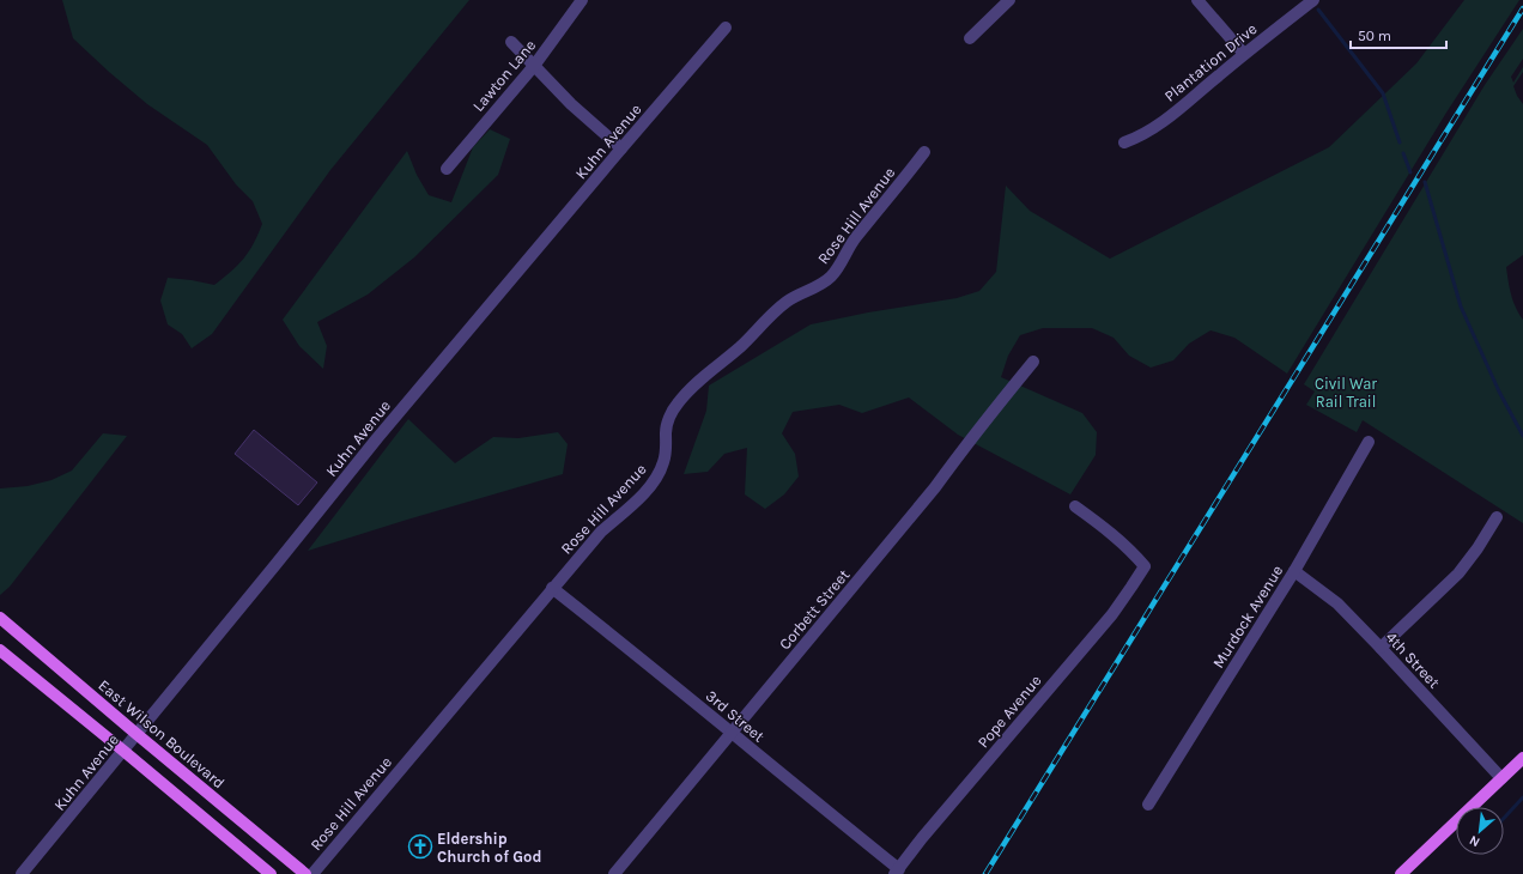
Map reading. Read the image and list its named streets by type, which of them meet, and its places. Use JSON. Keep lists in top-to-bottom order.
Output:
{
  "streets": {
    "main road": ["East Wilson Boulevard"],
    "street": [
      "Plantation Drive",
      "Lawton Lane",
      "Kuhn Avenue",
      "Rose Hill Avenue",
      "Corbett Street",
      "Murdock Avenue",
      "4th Street",
      "Pope Avenue",
      "3rd Street"
    ]
  },
  "crossings": [
    ["Kuhn Avenue", "East Wilson Boulevard"],
    ["Rose Hill Avenue", "3rd Street"],
    ["Corbett Street", "3rd Street"],
    ["Murdock Avenue", "4th Street"],
    ["Pope Avenue", "3rd Street"]
  ],
  "parks": ["Civil War Rail Trail"],
  "places": {
    "church": ["Eldership Church of God"]
  },
  "scale_bar": "50 m",
  "north": "bottom left"
}
